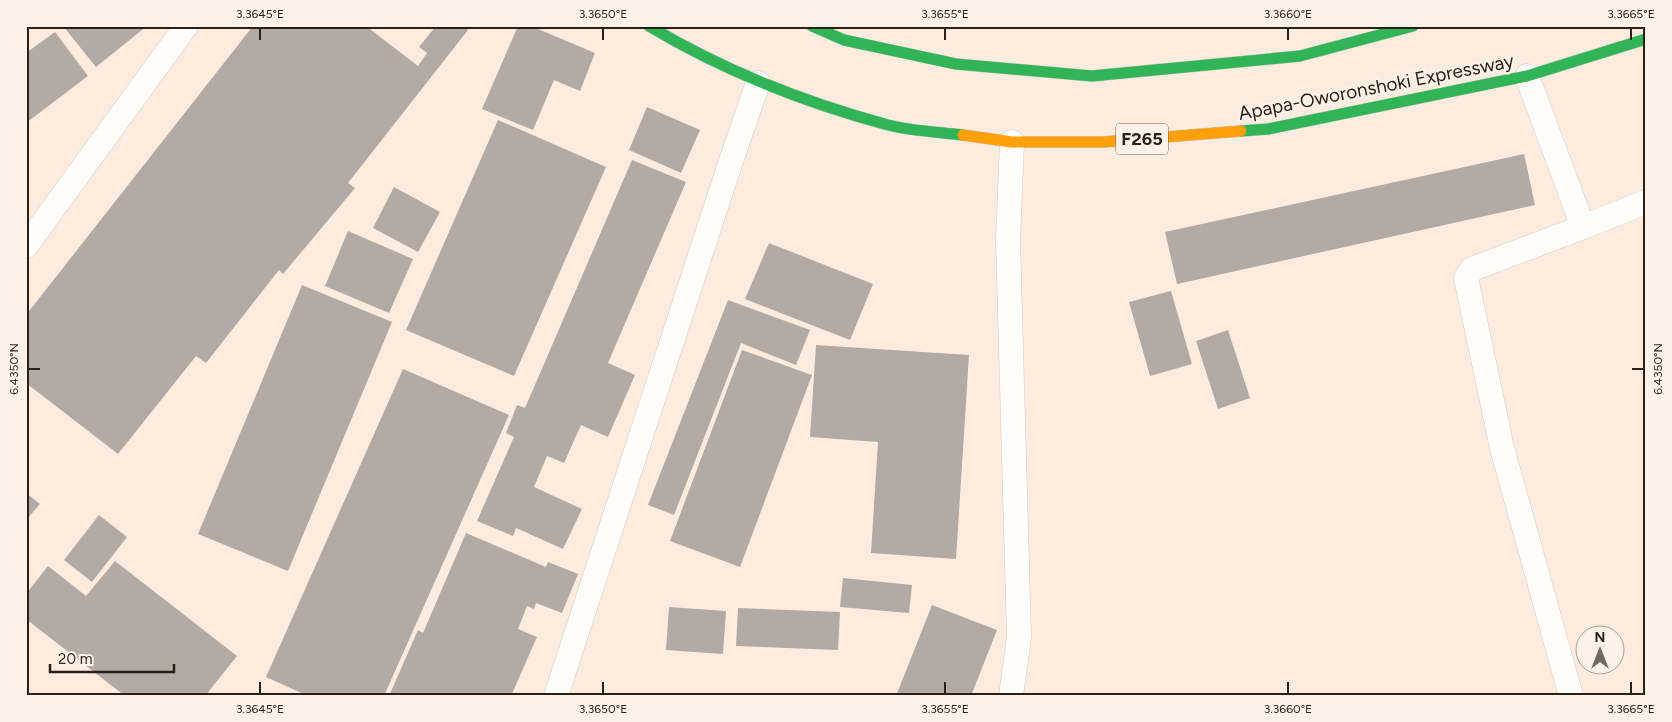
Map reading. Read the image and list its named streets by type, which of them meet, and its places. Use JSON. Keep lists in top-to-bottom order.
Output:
{
  "streets": {
    "main road": ["Apapa-Oworonshoki Expressway", "F265"]
  },
  "scale_bar": "20 m",
  "north": "top",
  "coordinates": [
    "3.3645°E",
    "3.3650°E",
    "3.3655°E",
    "3.3660°E",
    "3.3665°E",
    "6.4350°N"
  ]
}
